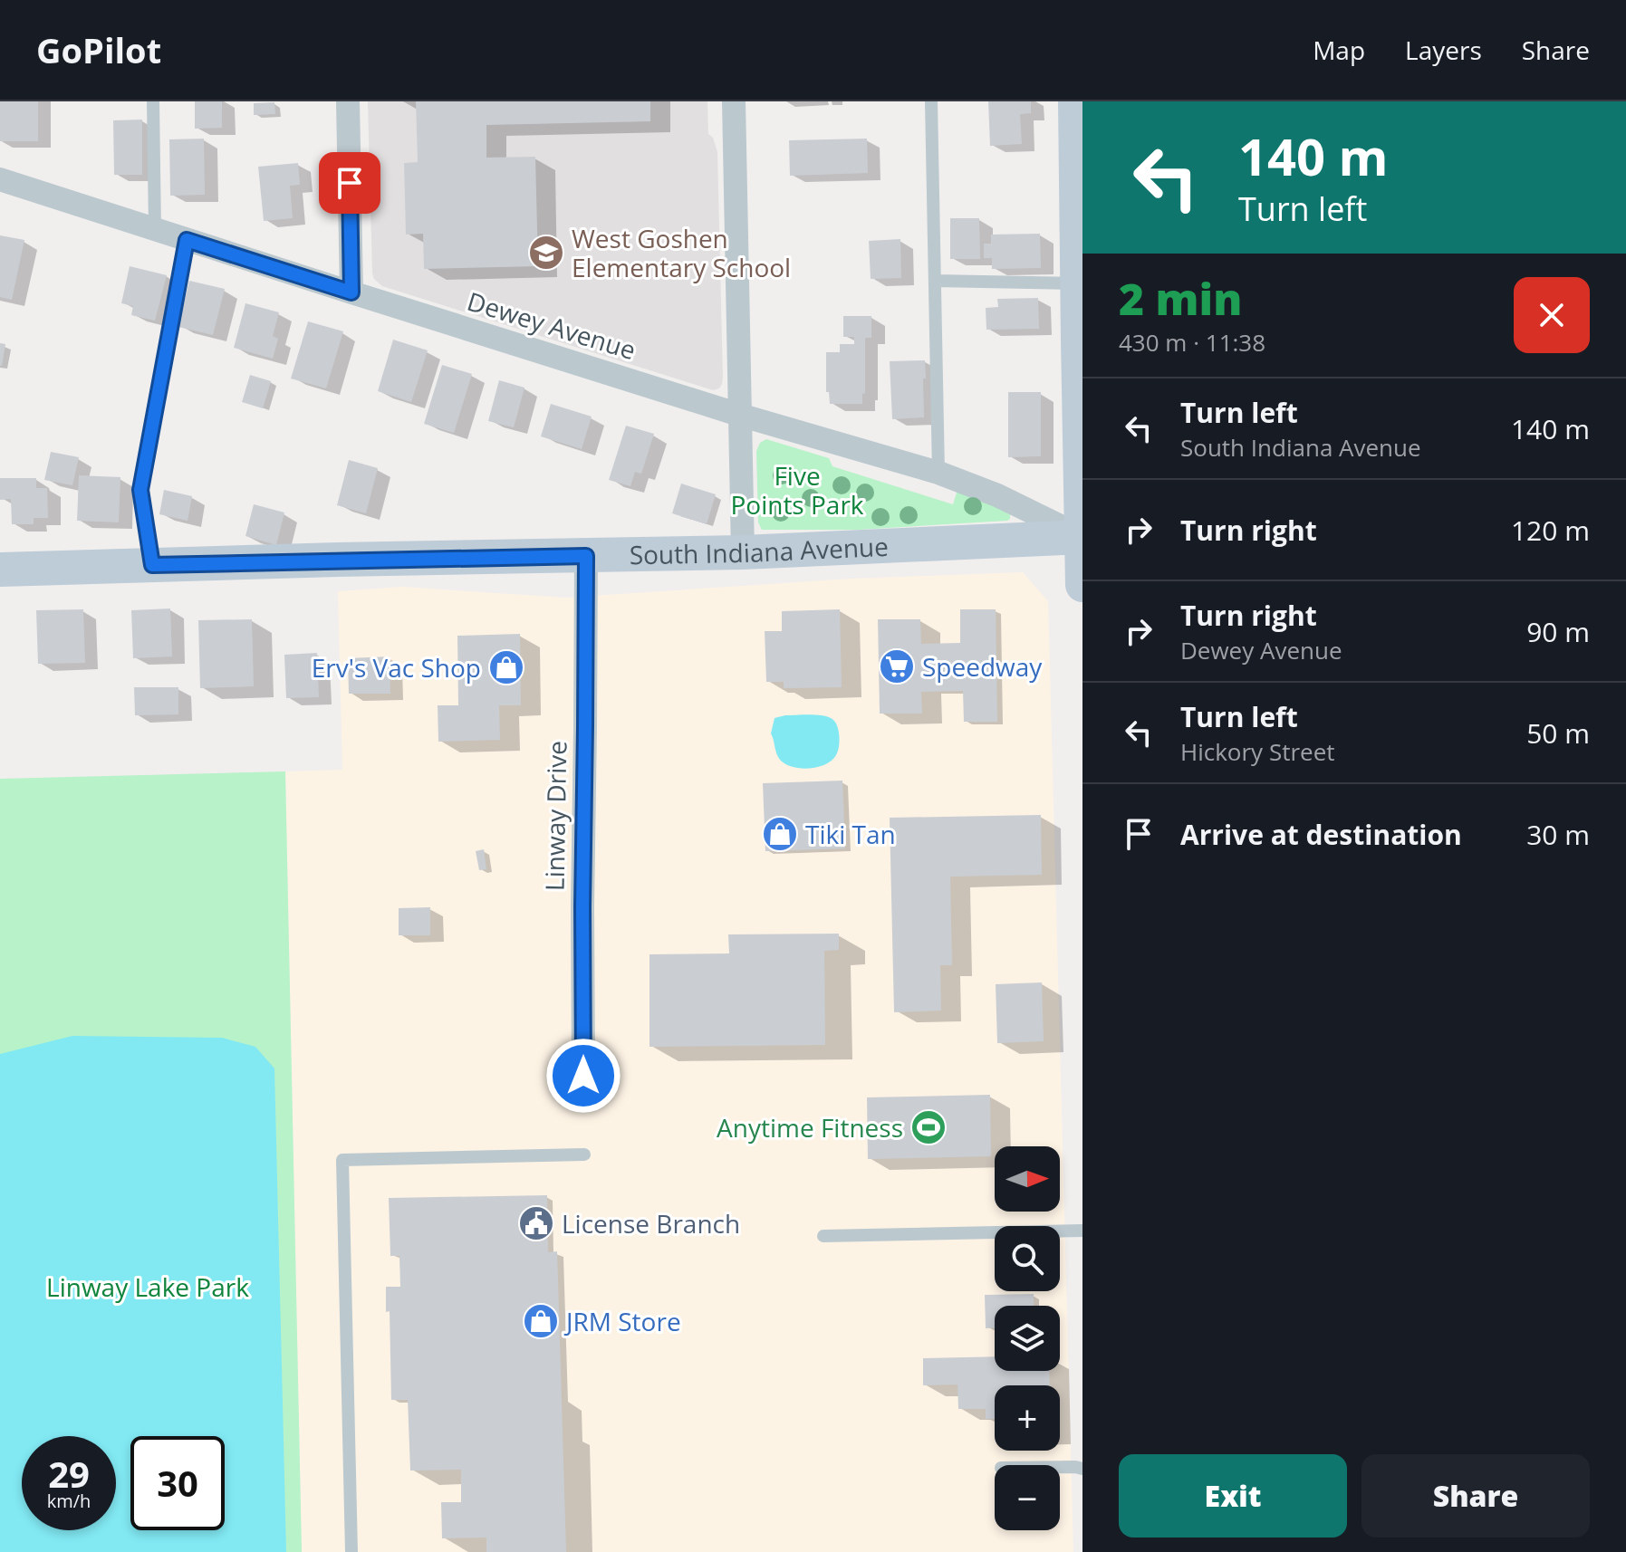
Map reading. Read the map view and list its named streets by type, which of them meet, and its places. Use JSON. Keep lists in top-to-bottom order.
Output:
{
  "streets": {
    "street": ["Dewey Avenue", "South Indiana Avenue", "Linway Drive"]
  },
  "crossings": [
    ["Dewey Avenue", "South Indiana Avenue"],
    ["South Indiana Avenue", "Linway Drive"]
  ],
  "parks": ["Five Points Park", "Linway Lake Park"],
  "places": {
    "school or university": ["West Goshen Elementary School"],
    "supermarket": ["Speedway"],
    "shop": ["Erv's Vac Shop", "Tiki Tan", "JRM Store"],
    "sports": ["Anytime Fitness"],
    "public building": ["License Branch"]
  },
  "north": "right",
  "page": {
    "header": "GoPilot",
    "nav": ["Map", "Layers", "Share"],
    "turn": ["140 m", "Turn left"],
    "heading": ["2 min", "430 m · 11:38"],
    "list": [
      {
        "name": "Turn left",
        "note": "South Indiana Avenue",
        "value": "140 m"
      },
      {
        "name": "Turn right",
        "value": "120 m"
      },
      {
        "name": "Turn right",
        "note": "Dewey Avenue",
        "value": "90 m"
      },
      {
        "name": "Turn left",
        "note": "Hickory Street",
        "value": "50 m"
      },
      {
        "name": "Arrive at destination",
        "value": "30 m"
      }
    ],
    "map_buttons": ["+", "−"],
    "speed": "29 km/h",
    "limit": "30",
    "buttons": ["Exit", "Share"]
  }
}
